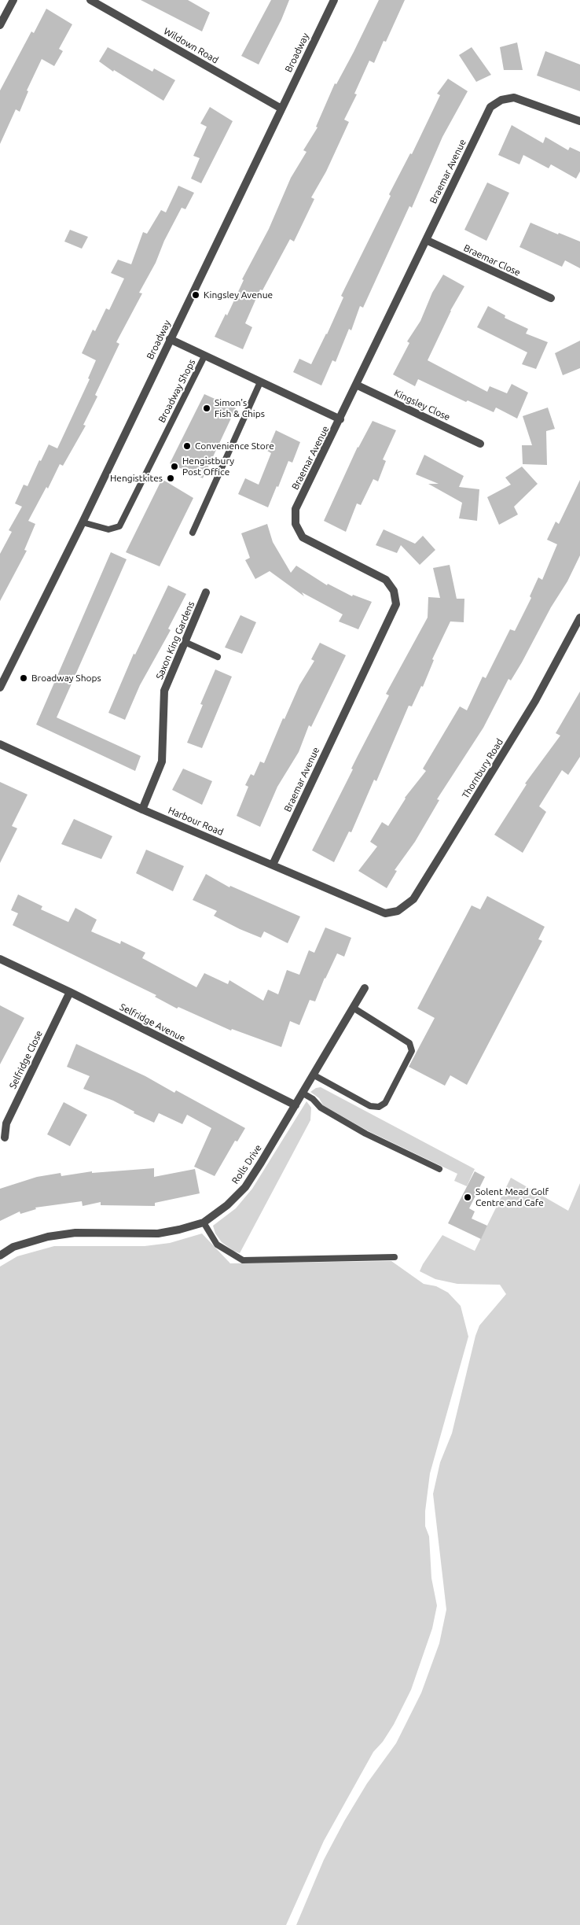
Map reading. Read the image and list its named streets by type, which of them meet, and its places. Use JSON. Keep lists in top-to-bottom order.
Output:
{
  "streets": {
    "street": [
      "Wildown Road",
      "Broadway",
      "Braemar Avenue",
      "Braemar Close",
      "Kingsley Close",
      "Saxon King Gardens",
      "Thornbury Road",
      "Harbour Road",
      "Selfridge Avenue",
      "Selfridge Close",
      "Rolls Drive"
    ],
    "lane": ["Broadway Shops"]
  },
  "crossings": [
    ["Wildown Road", "Broadway"],
    ["Broadway", "Broadway Shops"],
    ["Braemar Avenue", "Braemar Close"],
    ["Braemar Avenue", "Kingsley Close"],
    ["Braemar Avenue", "Harbour Road"],
    ["Saxon King Gardens", "Harbour Road"],
    ["Thornbury Road", "Harbour Road"],
    ["Selfridge Avenue", "Selfridge Close"],
    ["Selfridge Avenue", "Rolls Drive"]
  ],
  "places": [
    "Kingsley Avenue",
    "Simon's Fish & Chips",
    "Convenience Store",
    "Hengistbury Post Office",
    "Hengistkites",
    "Broadway Shops",
    "Solent Mead Golf Centre and Cafe"
  ]
}
